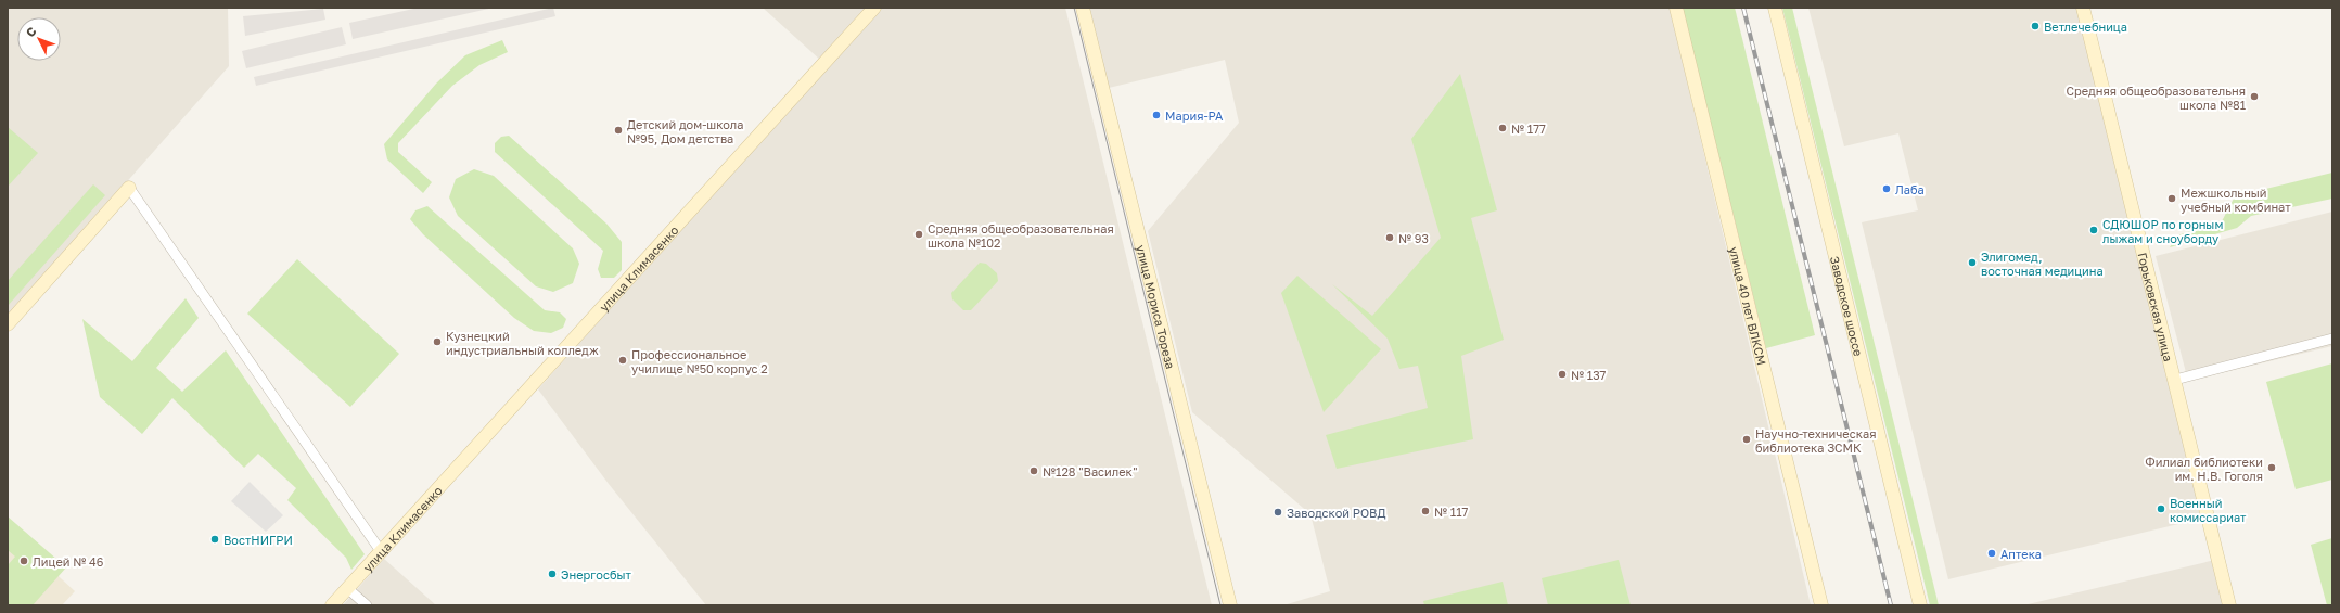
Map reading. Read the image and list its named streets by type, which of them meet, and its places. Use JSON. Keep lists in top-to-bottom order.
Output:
{
  "streets": {
    "street": [
      "улица Климасенко",
      "улица 40 лет ВЛКСМ",
      "Горьковская улица",
      "улица Мориса Тореза",
      "Заводское шоссе"
    ]
  },
  "places": [
    "Ветлечебница",
    "Средняя общеобразовательня школа №81",
    "Мария-РА",
    "№ 177",
    "Детский дом-школа №95, Дом детства",
    "Лаба",
    "Межшкольный учебный комбинат",
    "СДЮШОР по горным лыжам и сноуборду",
    "Средняя общеобразовательная школа №102",
    "№ 93",
    "Элигомед, восточная медицина",
    "Кузнецкий индустриальный колледж",
    "Профессиональное училище №50 корпус 2",
    "№ 137",
    "Научно-техническая библиотека ЗСМК",
    "Филиал библиотеки им. Н.В. Гоголя",
    "№128 \"Василек\"",
    "Военный комиссариат",
    "№ 117",
    "Заводской РОВД",
    "ВостНИГРИ",
    "Аптека",
    "Лицей № 46",
    "Энергосбыт"
  ],
  "north": "top left"
}
